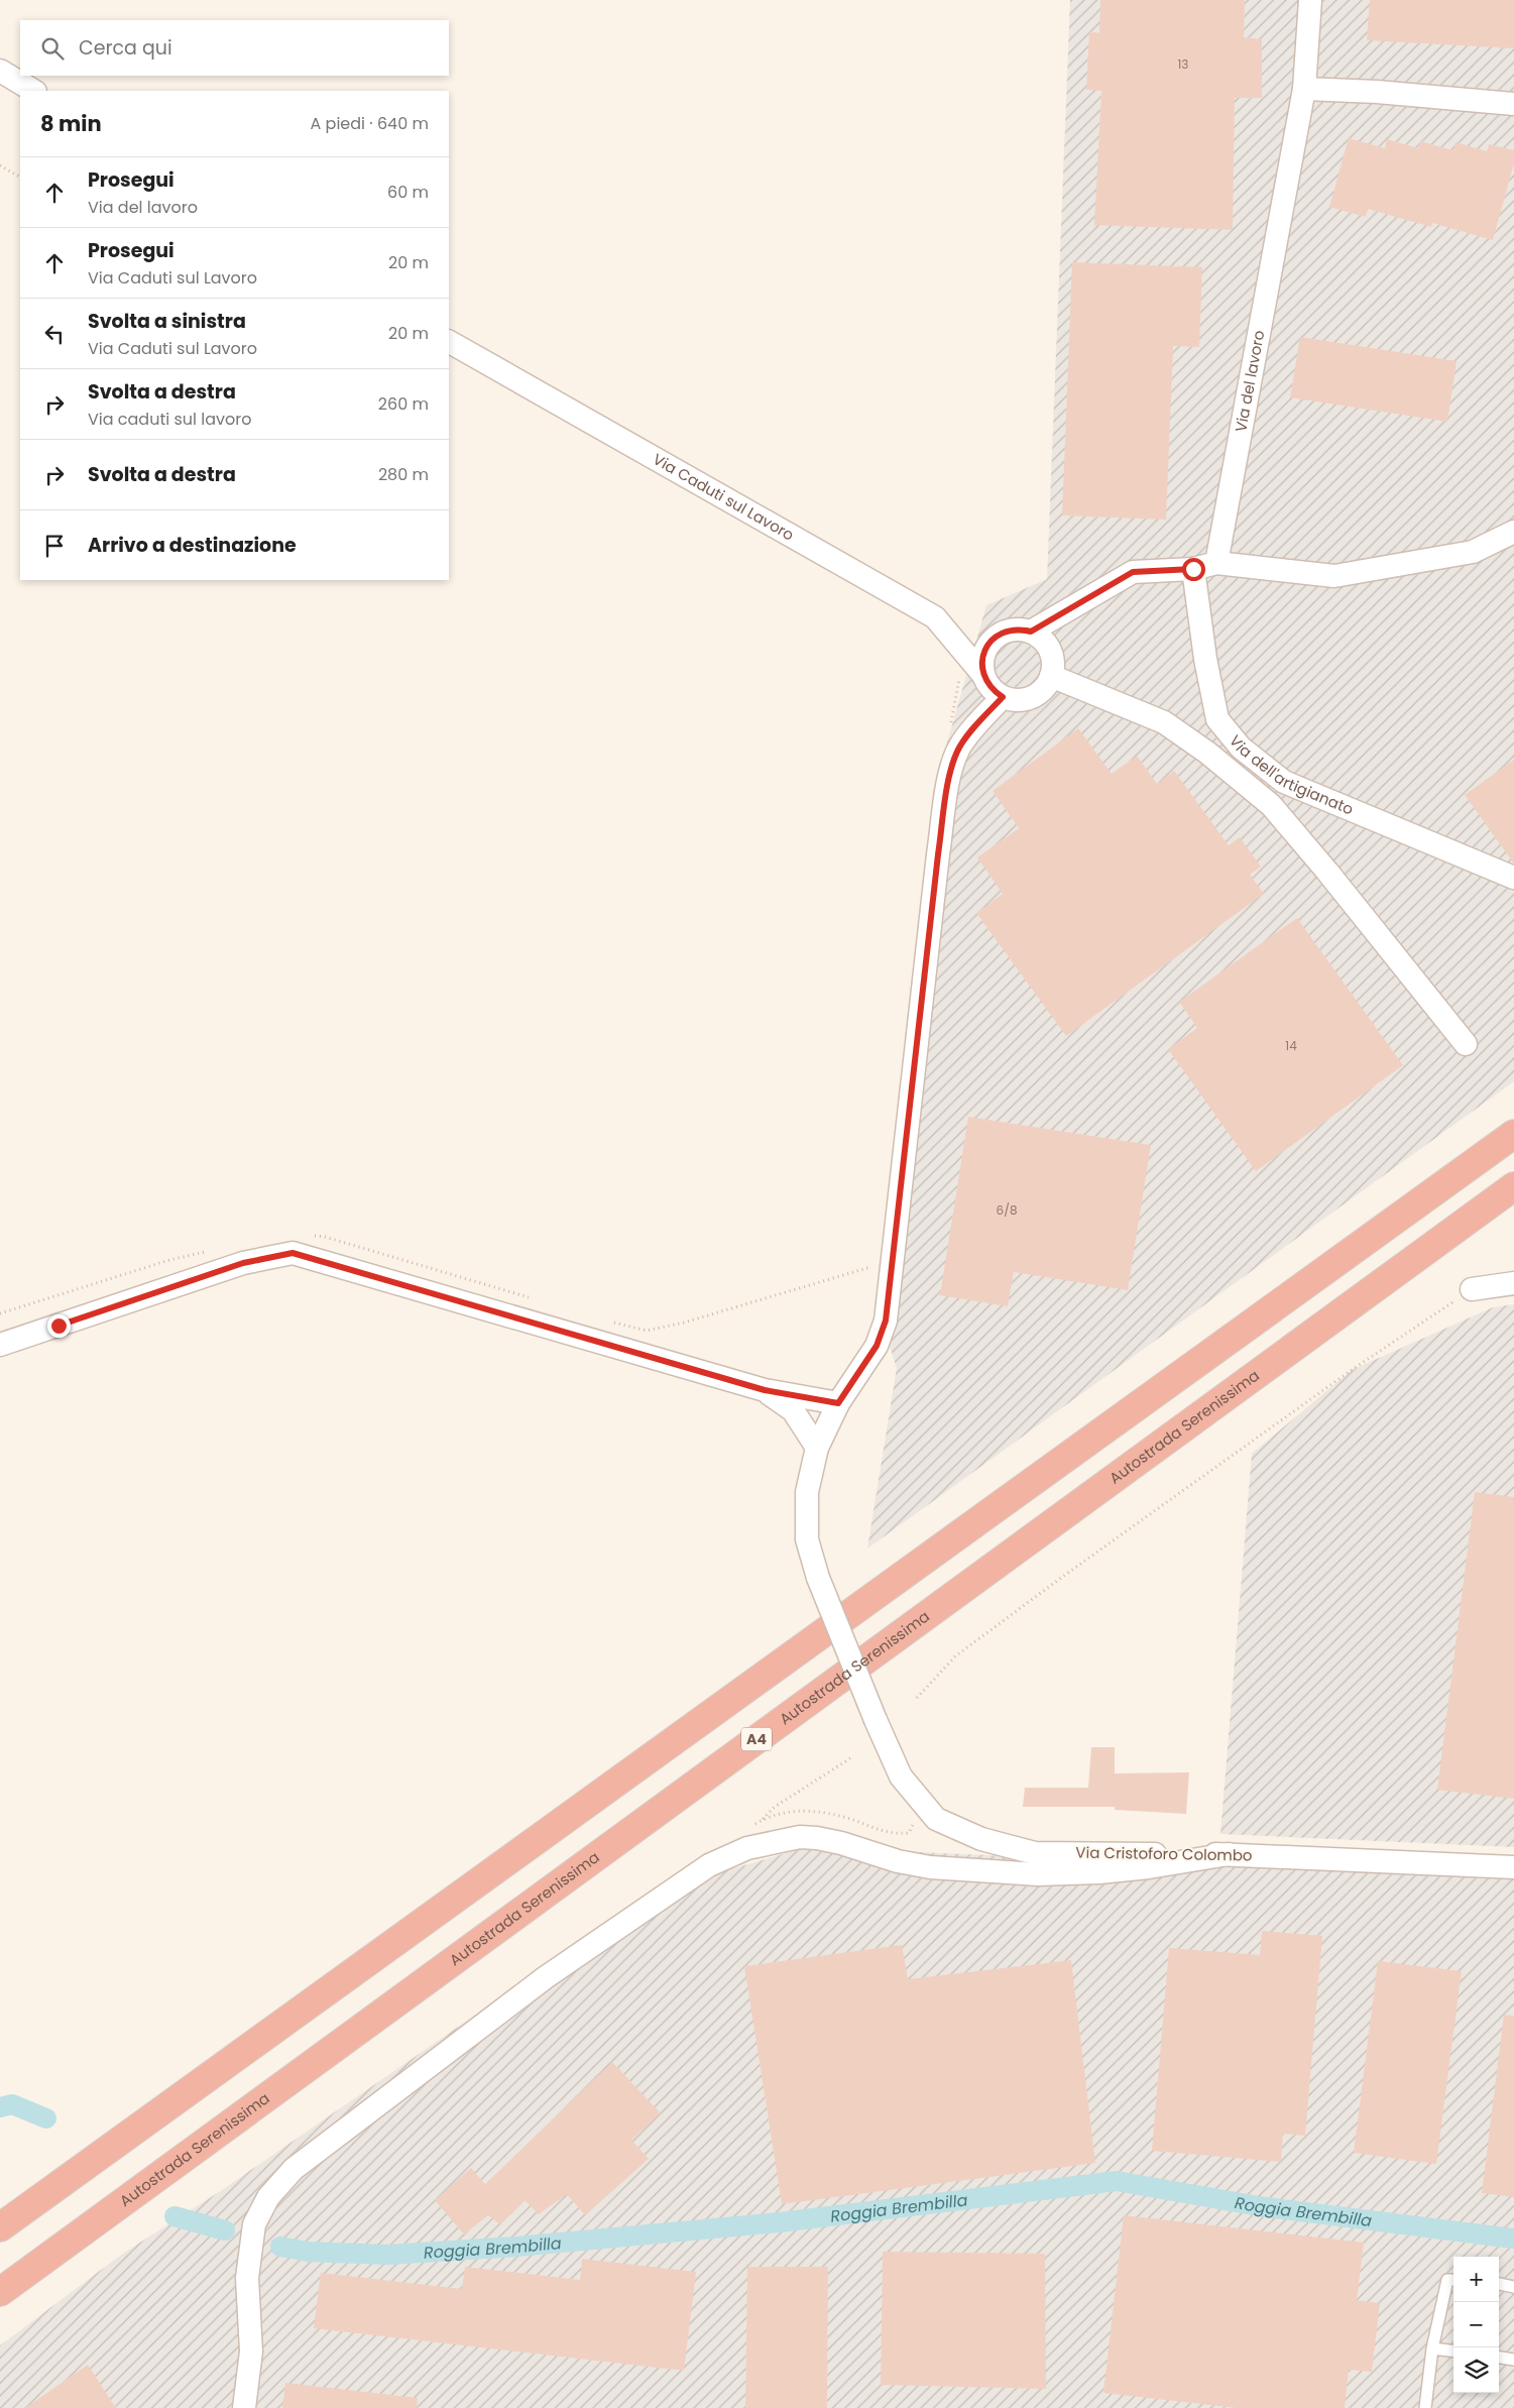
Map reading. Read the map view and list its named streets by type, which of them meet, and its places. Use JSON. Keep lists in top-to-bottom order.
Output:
{
  "streets": {
    "highway": ["Autostrada Serenissima", "A4"],
    "street": [
      "Via del lavoro",
      "Via Caduti sul Lavoro",
      "Via dell'artigianato",
      "Via Cristoforo Colombo"
    ]
  },
  "water": ["Roggia Brembilla"],
  "house_numbers": ["13", "14", "6/8"],
  "page": {
    "search": "Cerca qui",
    "heading": ["8 min", "A piedi · 640 m"],
    "list": [
      ["Prosegui", "Via del lavoro", "60 m"],
      ["Prosegui", "Via Caduti sul Lavoro", "20 m"],
      ["Svolta a sinistra", "Via Caduti sul Lavoro", "20 m"],
      ["Svolta a destra", "Via caduti sul lavoro", "260 m"],
      ["Svolta a destra", "280 m"],
      "Arrivo a destinazione"
    ],
    "map_buttons": ["+", "−"]
  }
}
